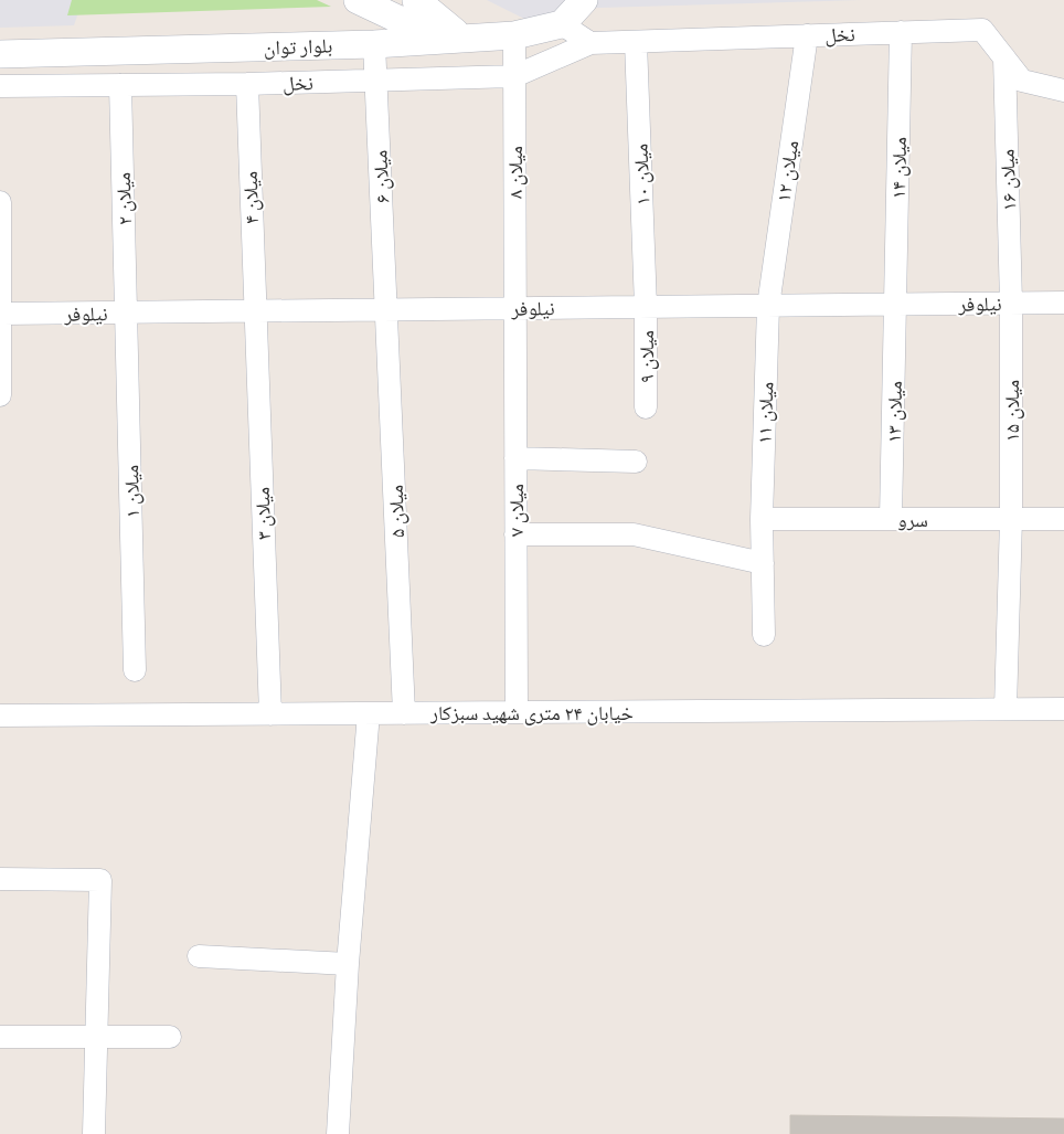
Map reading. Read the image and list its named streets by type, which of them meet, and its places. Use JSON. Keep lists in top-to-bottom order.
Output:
{
  "streets": {
    "street": [
      "نخل",
      "بلوار توان",
      "میلان ۱۴",
      "میلان ۱۲",
      "میلان ۸",
      "میلان ۱۰",
      "میلان ۶",
      "میلان ۱۶",
      "میلان ۴",
      "میلان ۲",
      "نیلوفر",
      "میلان ۹",
      "میلان ۱۵",
      "میلان ۱۳",
      "میلان ۱۱",
      "میلان ۱",
      "میلان ۷",
      "میلان ۵",
      "میلان ۳",
      "سرو",
      "خیابان ۲۴ متری شهید سبزکار"
    ]
  },
  "crossings": [
    ["نخل", "میلان ۱۴"],
    ["نخل", "میلان ۱۲"],
    ["نخل", "میلان ۸"],
    ["نخل", "میلان ۱۰"],
    ["نخل", "میلان ۶"],
    ["نخل", "میلان ۱۶"],
    ["نخل", "میلان ۴"],
    ["نخل", "میلان ۲"],
    ["بلوار توان", "میلان ۸"],
    ["بلوار توان", "میلان ۶"],
    ["میلان ۱۴", "نیلوفر"],
    ["میلان ۱۴", "میلان ۱۳"],
    ["میلان ۱۲", "نیلوفر"],
    ["میلان ۱۲", "میلان ۱۱"],
    ["میلان ۸", "نیلوفر"],
    ["میلان ۸", "میلان ۷"],
    ["میلان ۱۰", "نیلوفر"],
    ["میلان ۱۰", "میلان ۹"],
    ["میلان ۶", "نیلوفر"],
    ["میلان ۶", "میلان ۵"],
    ["میلان ۱۶", "نیلوفر"],
    ["میلان ۱۶", "میلان ۱۵"],
    ["میلان ۴", "نیلوفر"],
    ["میلان ۴", "میلان ۳"],
    ["میلان ۲", "نیلوفر"],
    ["میلان ۲", "میلان ۱"],
    ["نیلوفر", "میلان ۹"],
    ["نیلوفر", "میلان ۱۵"],
    ["نیلوفر", "میلان ۱۳"],
    ["نیلوفر", "میلان ۱۱"],
    ["نیلوفر", "میلان ۱"],
    ["نیلوفر", "میلان ۷"],
    ["نیلوفر", "میلان ۵"],
    ["نیلوفر", "میلان ۳"],
    ["میلان ۱۵", "سرو"],
    ["میلان ۱۵", "خیابان ۲۴ متری شهید سبزکار"],
    ["میلان ۱۳", "سرو"],
    ["میلان ۱۱", "سرو"],
    ["میلان ۷", "خیابان ۲۴ متری شهید سبزکار"],
    ["میلان ۵", "خیابان ۲۴ متری شهید سبزکار"],
    ["میلان ۳", "خیابان ۲۴ متری شهید سبزکار"]
  ]
}
